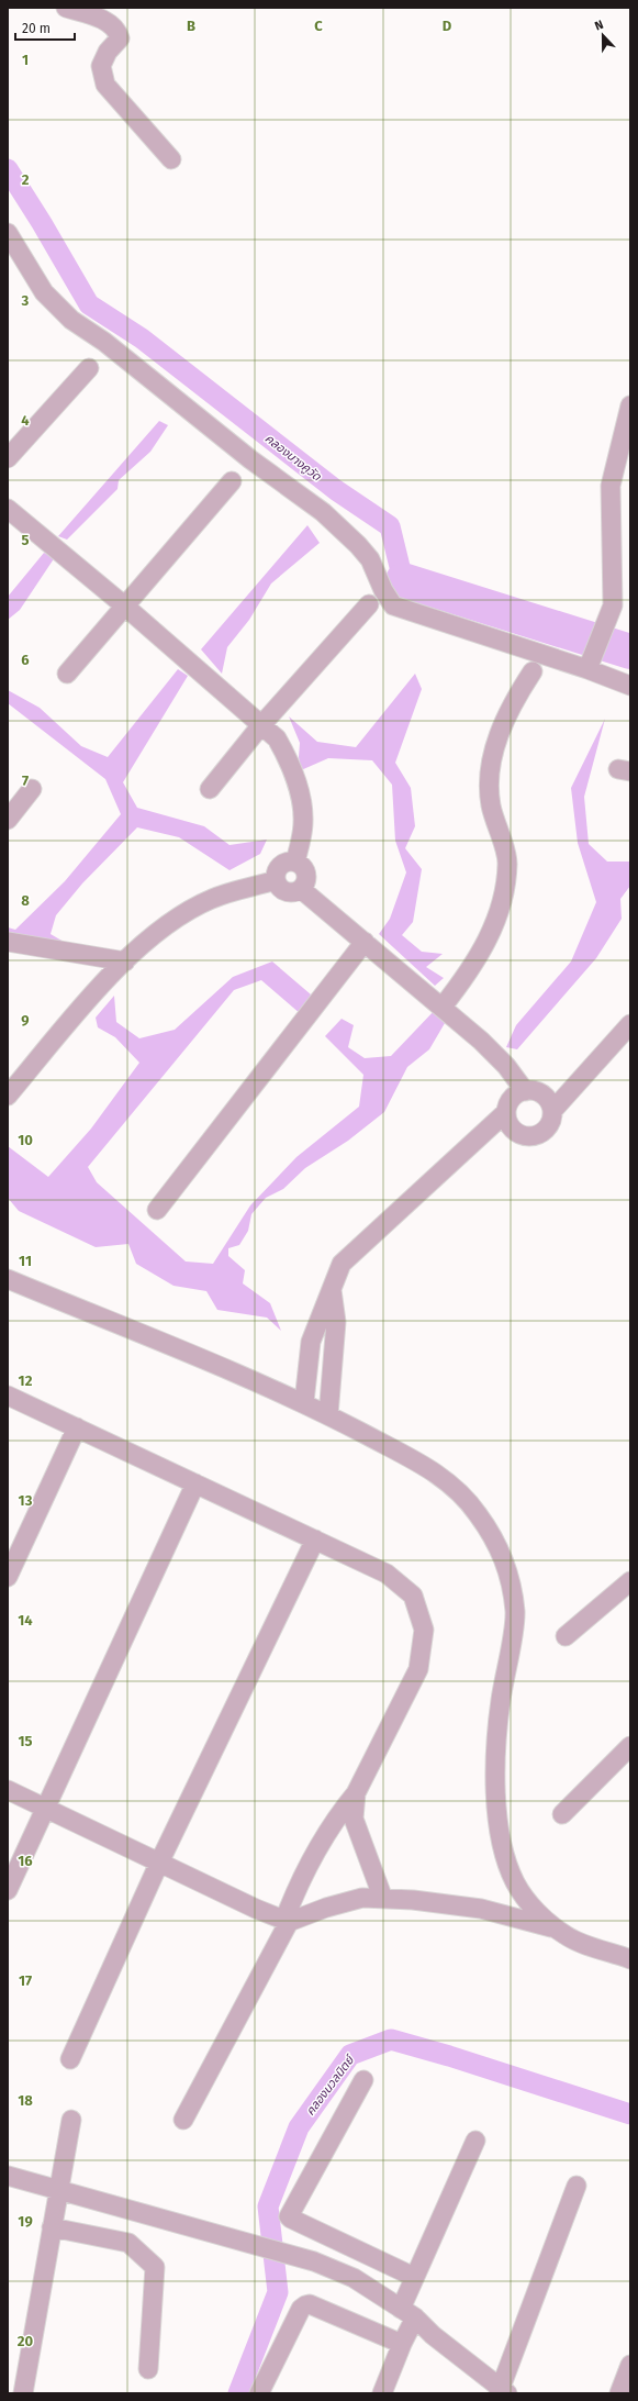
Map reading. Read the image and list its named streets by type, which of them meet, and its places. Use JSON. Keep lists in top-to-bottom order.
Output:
{
  "water": ["คลองบางคูวัด", "คลองนวลนิตย์"],
  "scale_bar": "20 m",
  "north": "top",
  "grid": {
    "columns": ["B", "C", "D"],
    "rows": [
      "1",
      "2",
      "3",
      "4",
      "5",
      "6",
      "7",
      "8",
      "9",
      "10",
      "11",
      "12",
      "13",
      "14",
      "15",
      "16",
      "17",
      "18",
      "19",
      "20"
    ]
  }
}
